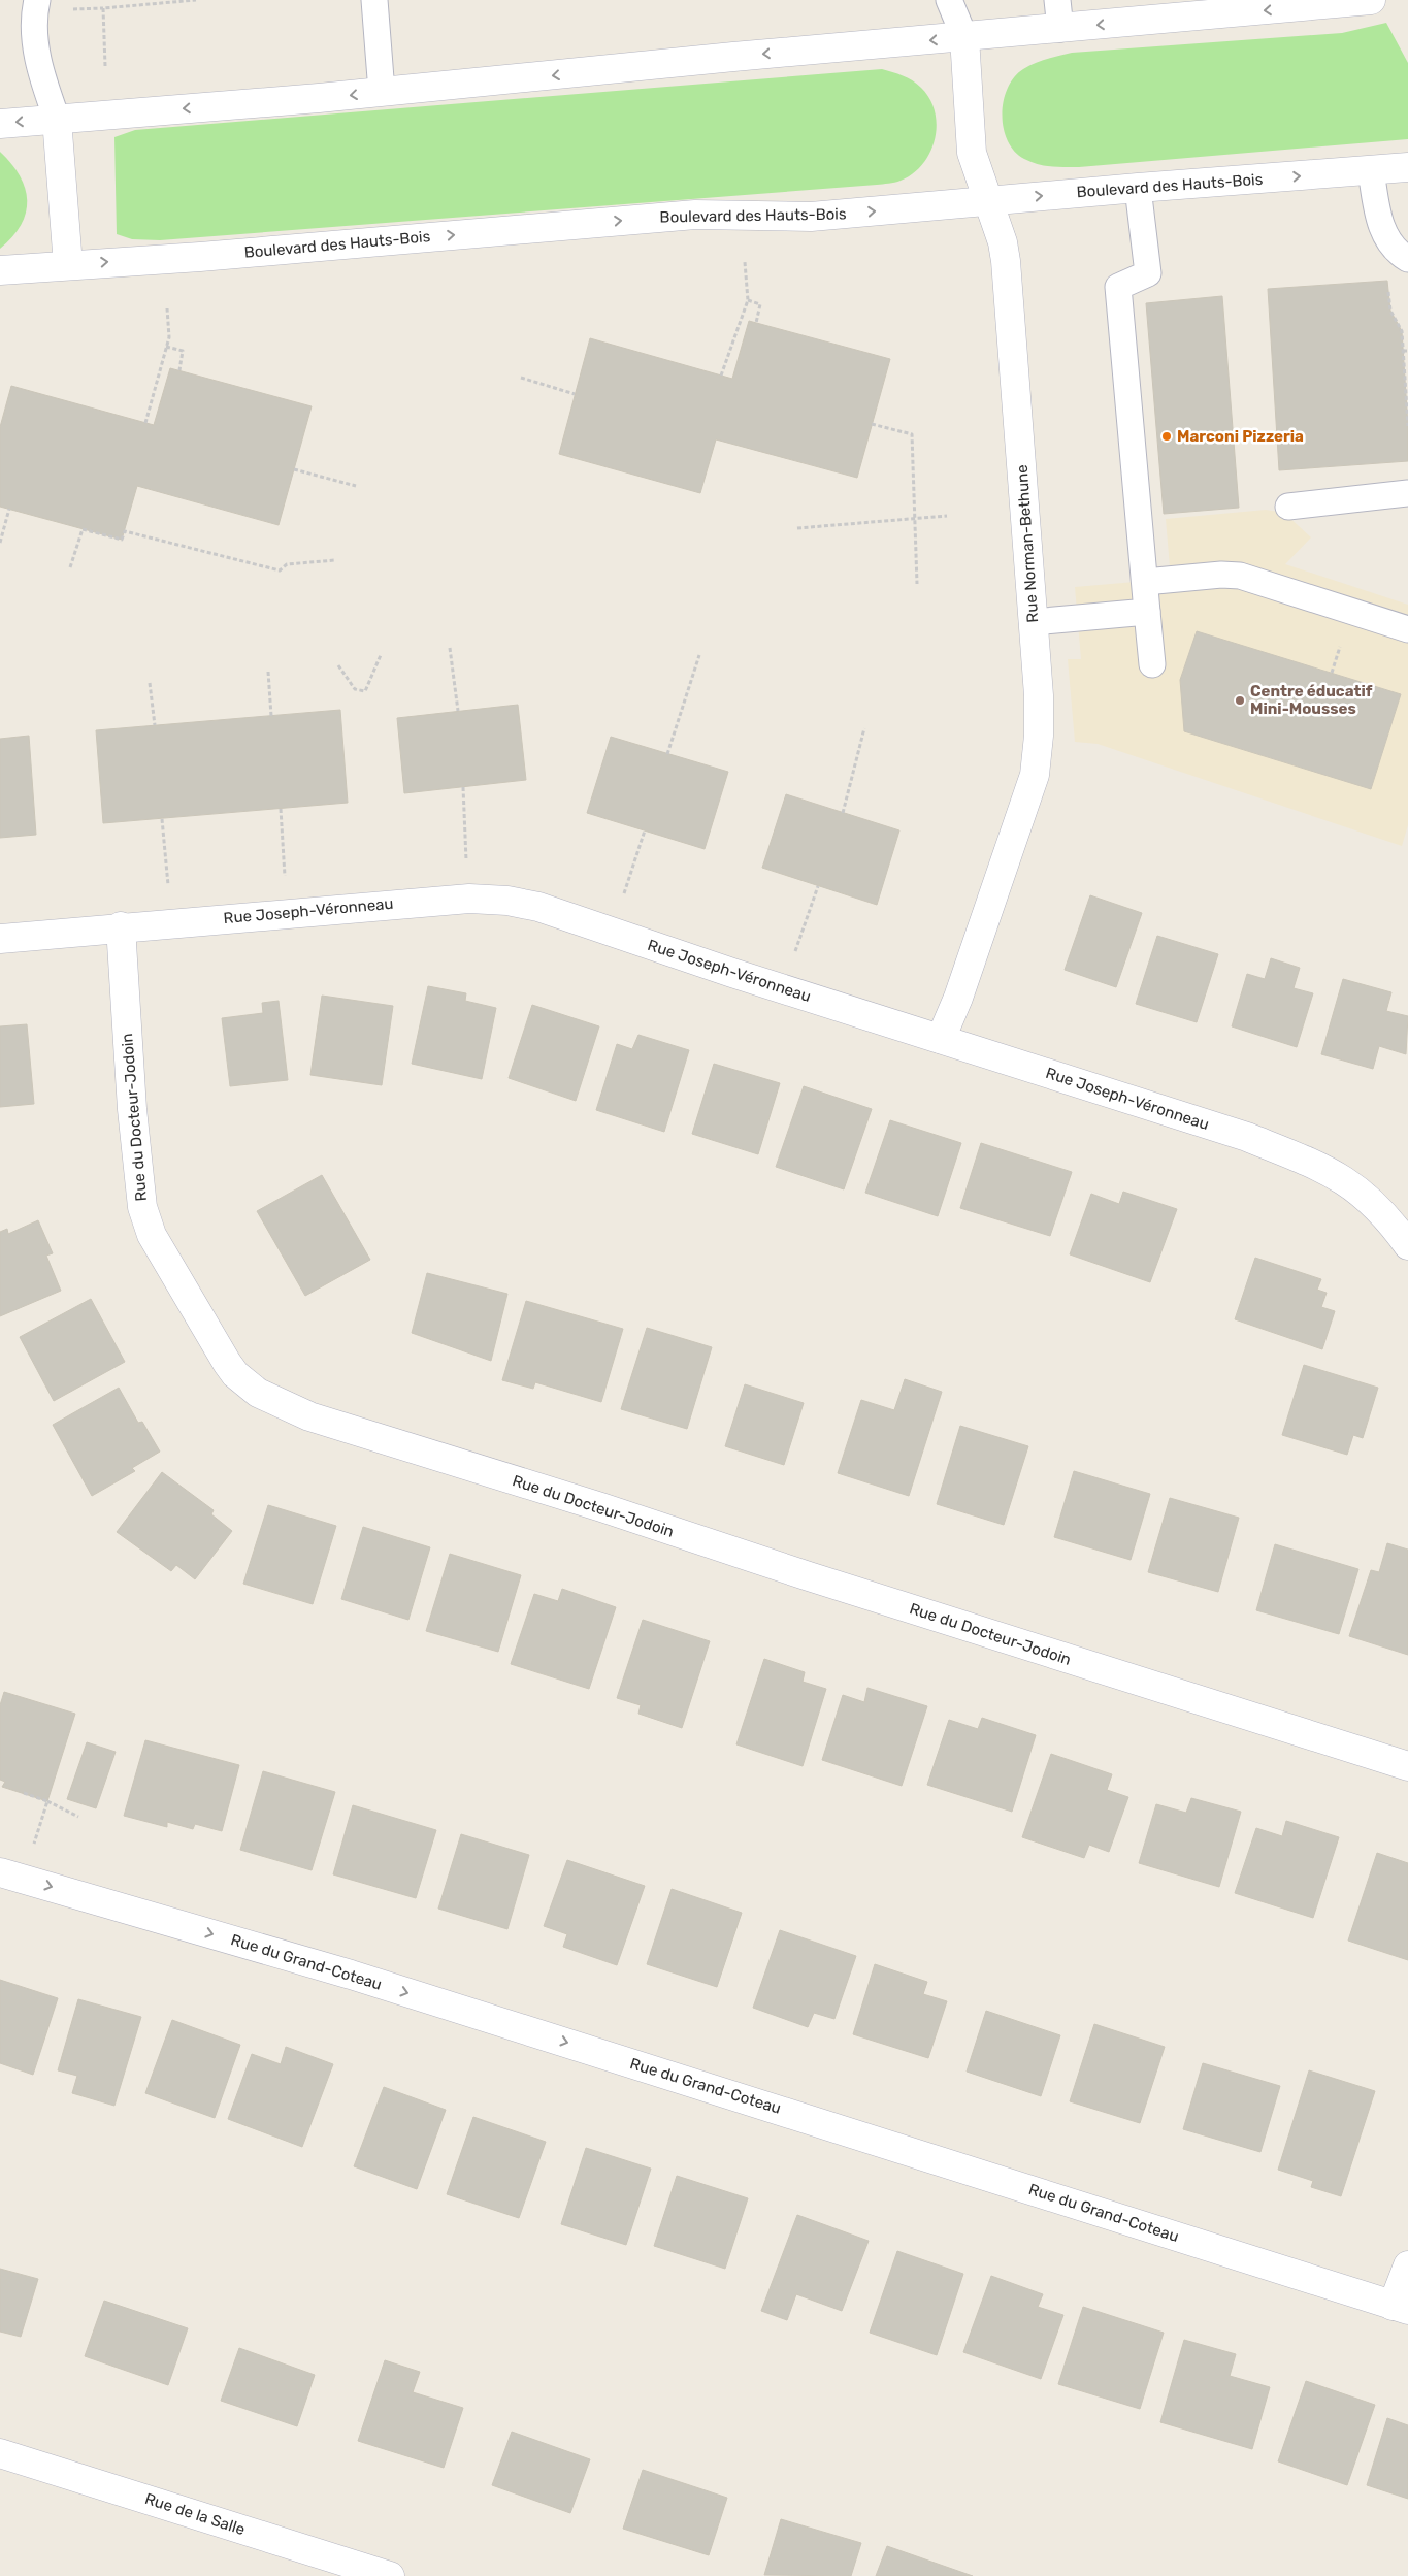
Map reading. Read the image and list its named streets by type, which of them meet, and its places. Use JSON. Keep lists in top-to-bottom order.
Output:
{
  "streets": {
    "street": [
      "Boulevard des Hauts-Bois",
      "Rue Norman-Bethune",
      "Rue Joseph-Véronneau",
      "Rue du Docteur-Jodoin",
      "Rue du Grand-Coteau",
      "Rue de la Salle"
    ]
  },
  "crossings": [
    ["Boulevard des Hauts-Bois", "Rue Norman-Bethune"],
    ["Rue Norman-Bethune", "Rue Joseph-Véronneau"],
    ["Rue Joseph-Véronneau", "Rue du Docteur-Jodoin"]
  ],
  "one_way": ["Rue du Grand-Coteau"],
  "places": ["Marconi Pizzeria", "Centre éducatif Mini-Mousses"]
}
